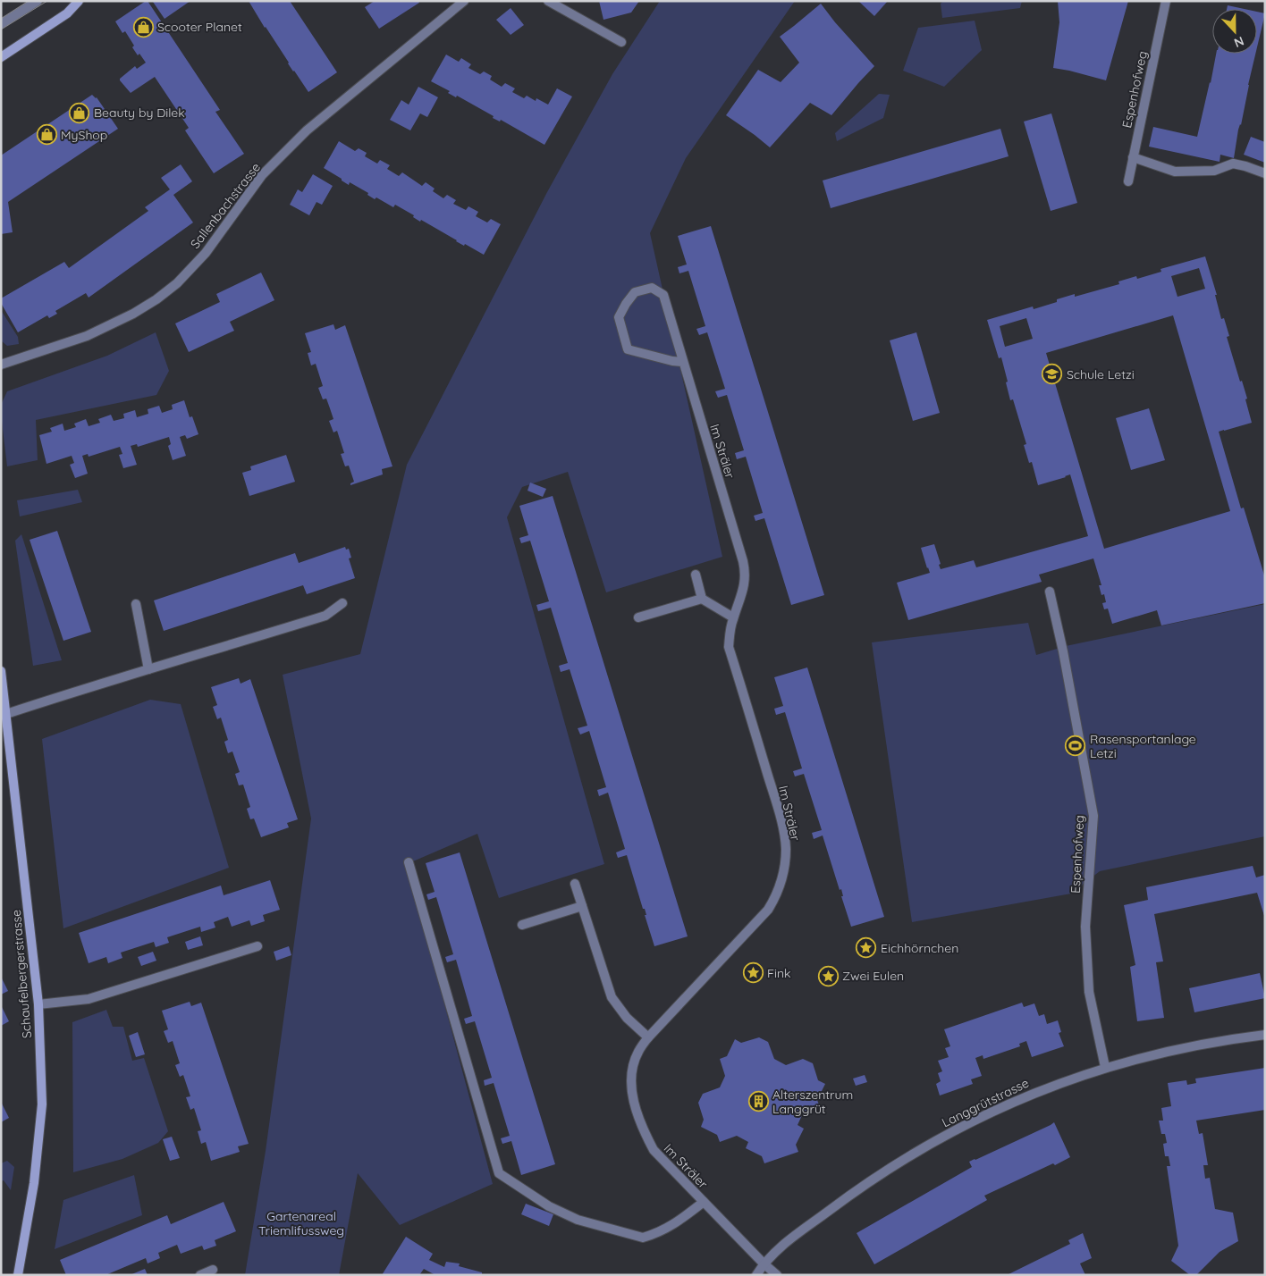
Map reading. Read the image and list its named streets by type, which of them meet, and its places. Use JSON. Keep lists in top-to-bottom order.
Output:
{
  "streets": {
    "street": [
      "Espenhofweg",
      "Sallenbachstrasse",
      "Im Sträler",
      "Schaufelbergerstrasse",
      "Langgrütstrasse"
    ]
  },
  "crossings": [
    ["Espenhofweg", "Langgrütstrasse"],
    ["Im Sträler", "Langgrütstrasse"]
  ],
  "parks": ["Gartenareal Triemlifussweg"],
  "places": {
    "shop": ["Scooter Planet", "Beauty by Dilek", "MyShop"],
    "school or university": ["Schule Letzi"],
    "sports": ["Rasensportanlage Letzi"],
    "place": ["Eichhörnchen", "Fink", "Zwei Eulen"],
    "building": ["Alterszentrum Langgrüt"]
  },
  "north": "bottom"
}
